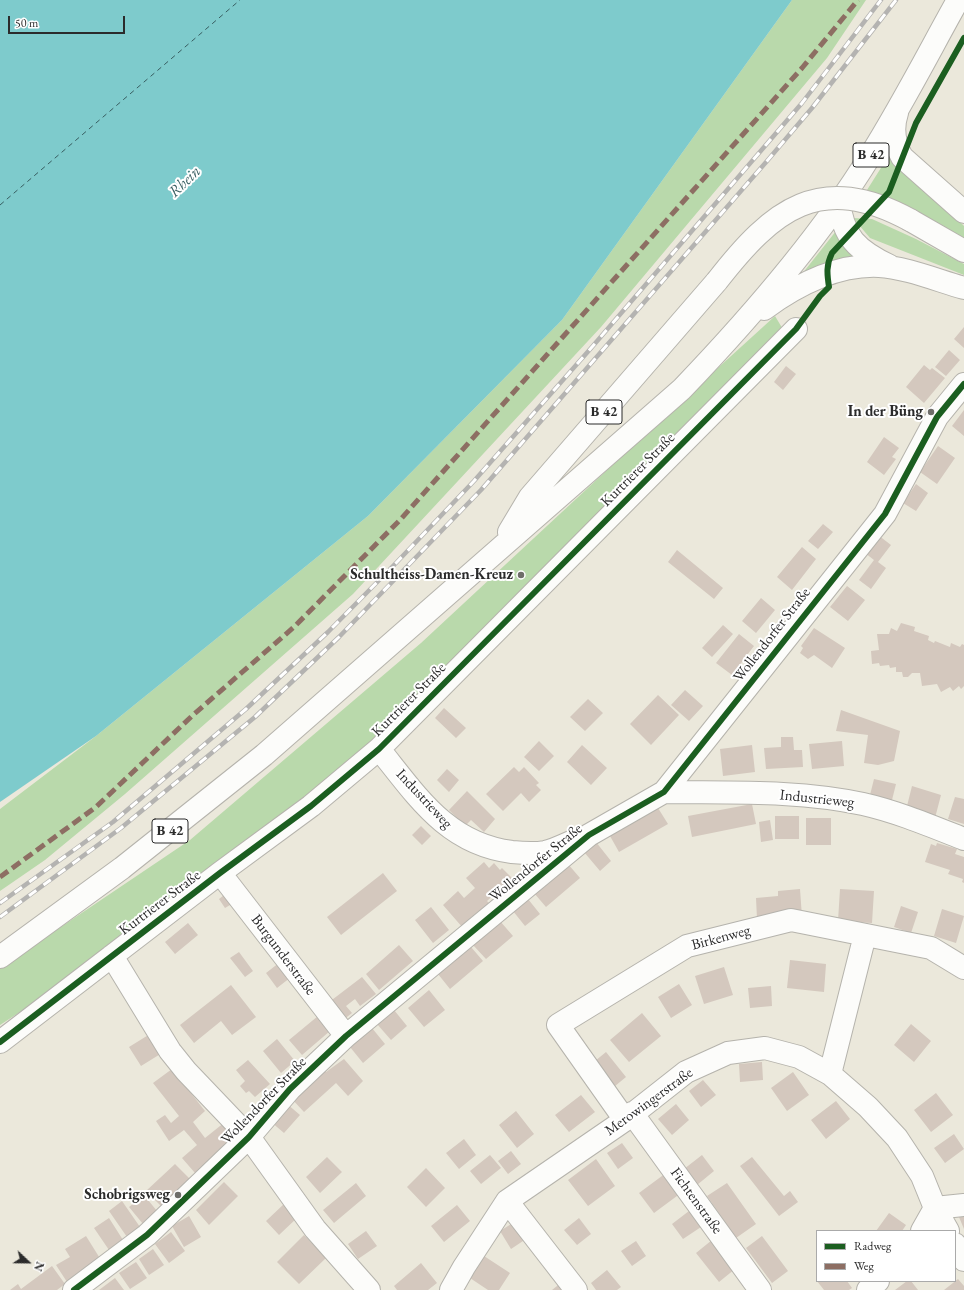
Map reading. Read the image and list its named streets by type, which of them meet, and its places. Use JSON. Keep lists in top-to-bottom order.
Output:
{
  "streets": {
    "street": [
      "B 42",
      "Kurtrierer Straße",
      "Wollendorfer Straße",
      "Industrieweg",
      "Birkenweg",
      "Burgunderstraße",
      "Merowingerstraße",
      "Fichtenstraße"
    ]
  },
  "crossings": [
    ["Kurtrierer Straße", "Industrieweg"],
    ["Kurtrierer Straße", "Burgunderstraße"],
    ["Wollendorfer Straße", "Industrieweg"],
    ["Wollendorfer Straße", "Burgunderstraße"],
    ["Birkenweg", "Merowingerstraße"],
    ["Birkenweg", "Fichtenstraße"],
    ["Merowingerstraße", "Fichtenstraße"]
  ],
  "water": ["Rhein"],
  "places": ["In der Büng", "Schultheiss-Damen-Kreuz", "Schobrigsweg"],
  "legend": ["Radweg", "Weg"],
  "scale_bar": "50 m",
  "north": "right"
}
